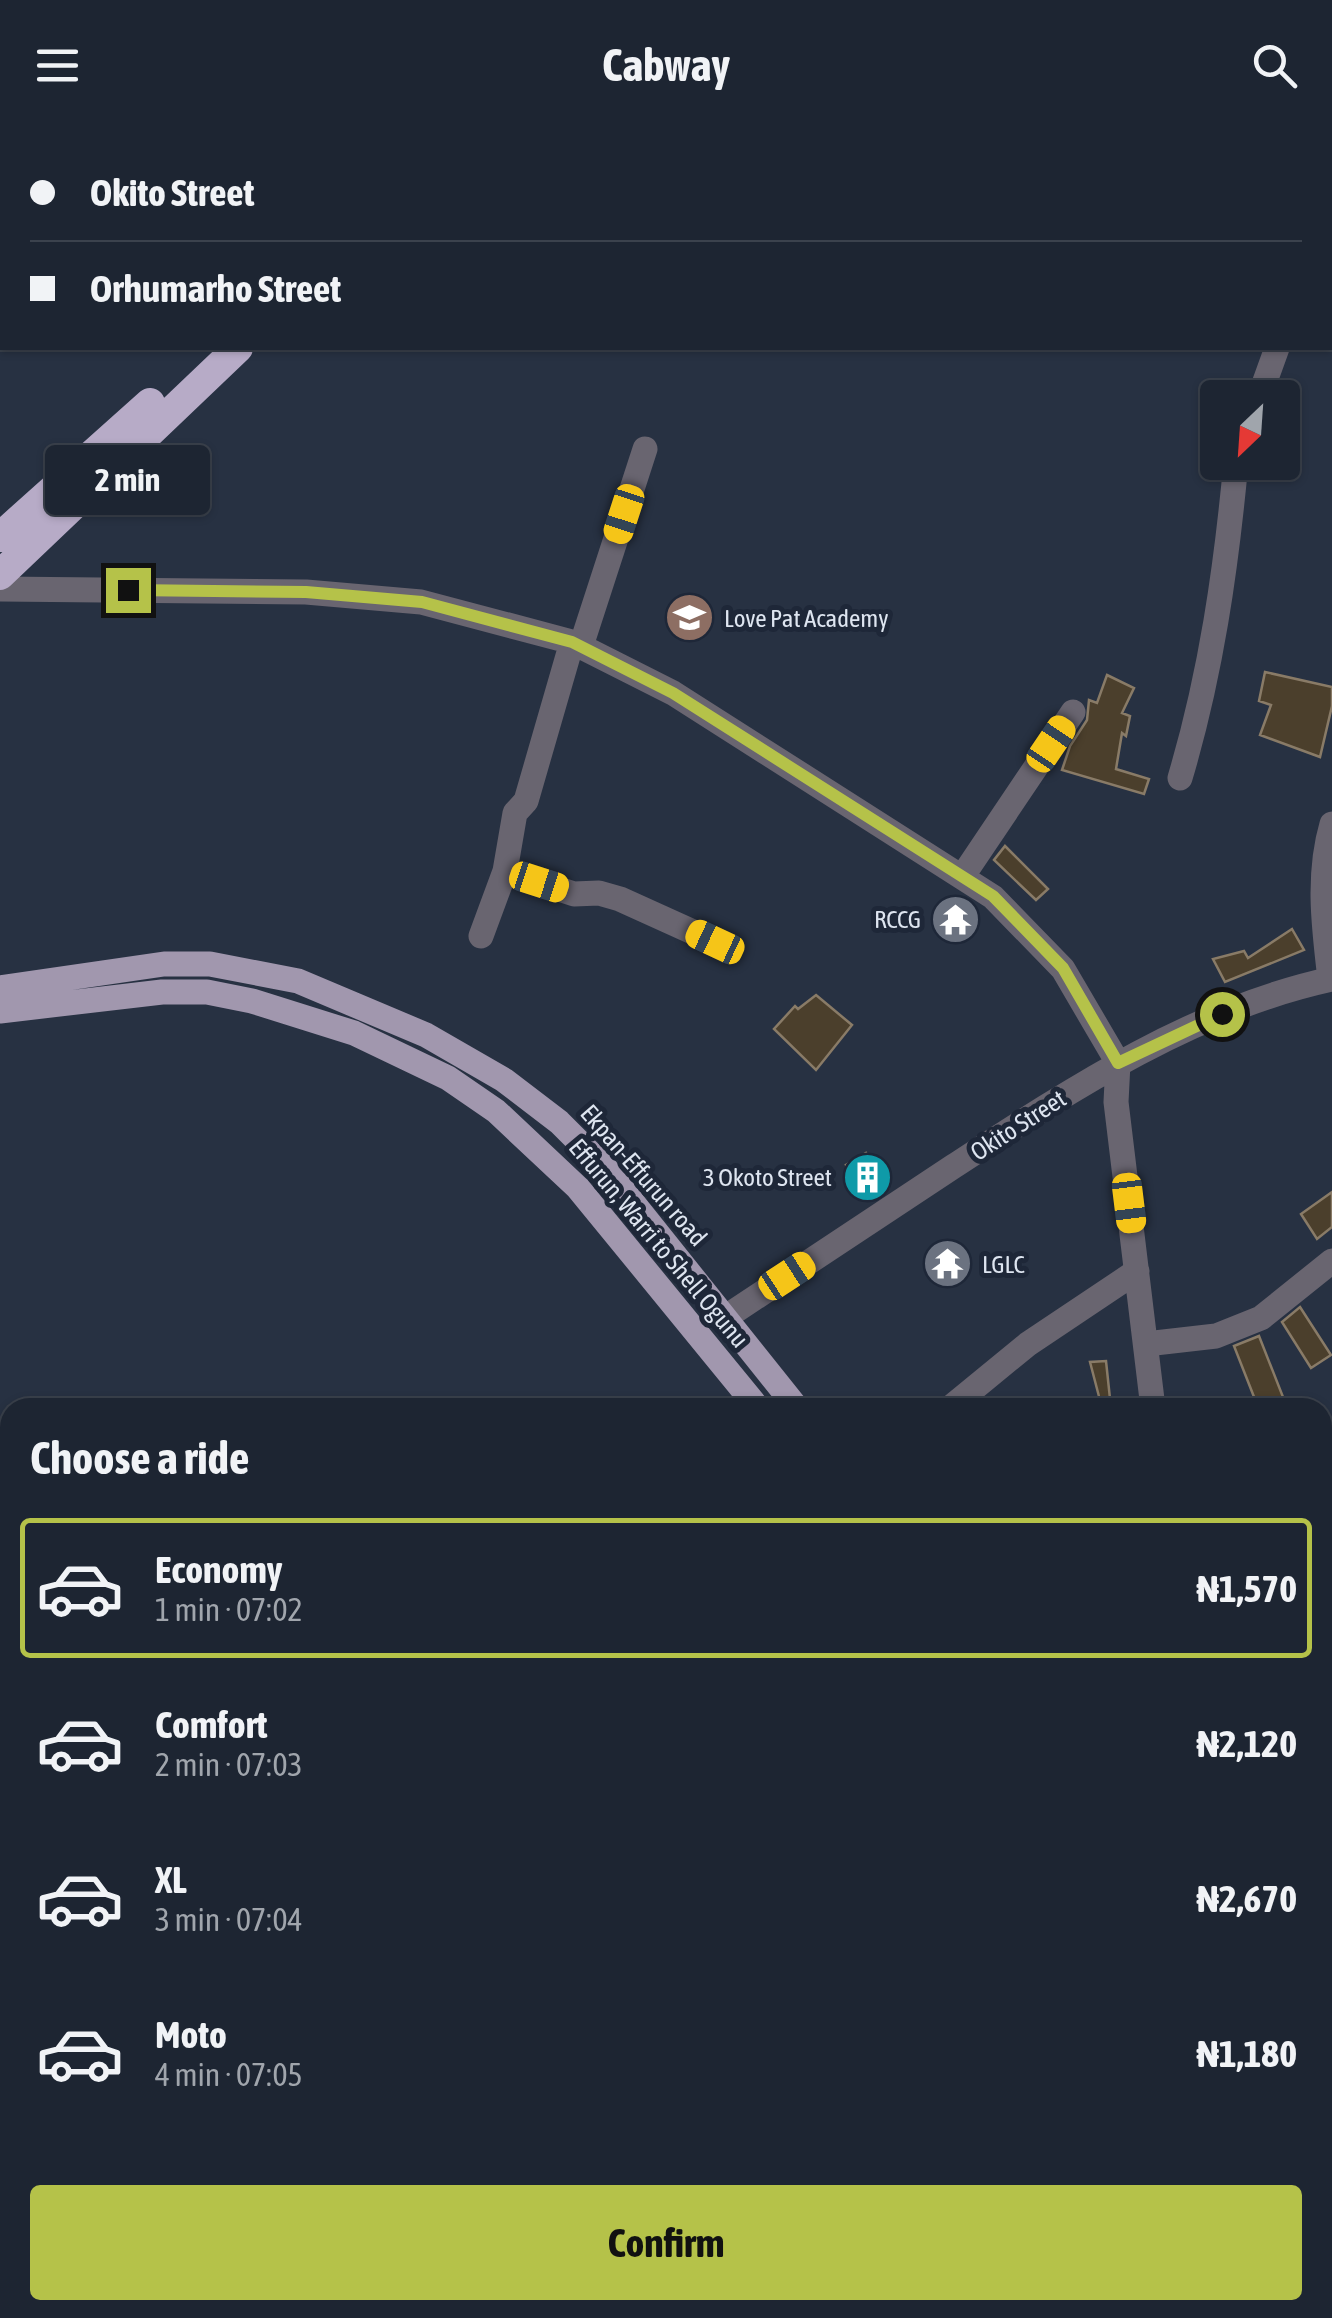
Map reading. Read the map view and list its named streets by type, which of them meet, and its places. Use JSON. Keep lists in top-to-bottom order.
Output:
{
  "streets": {
    "main road": ["Ekpan-Effurun road", "Effurun, Warri to Shell Ogunu"],
    "street": ["Okito Street"]
  },
  "crossings": [
    ["Okito Street", "Ekpan-Effurun road"]
  ],
  "places": {
    "school or university": ["Love Pat Academy"],
    "temple": ["RCCG", "LGLC"],
    "building": ["3 Okoto Street"]
  },
  "north": "bottom left",
  "page": {
    "header": "Cabway",
    "banner": ["Okito Street", "Orhumarho Street"],
    "bubble": "2 min",
    "heading": "Choose a ride",
    "list": [
      {
        "name": "Economy",
        "note": "1 min · 07:02",
        "value": "₦1,570"
      },
      {
        "name": "Comfort",
        "note": "2 min · 07:03",
        "value": "₦2,120"
      },
      {
        "name": "XL",
        "note": "3 min · 07:04",
        "value": "₦2,670"
      },
      {
        "name": "Moto",
        "note": "4 min · 07:05",
        "value": "₦1,180"
      }
    ],
    "buttons": "Confirm"
  }
}
